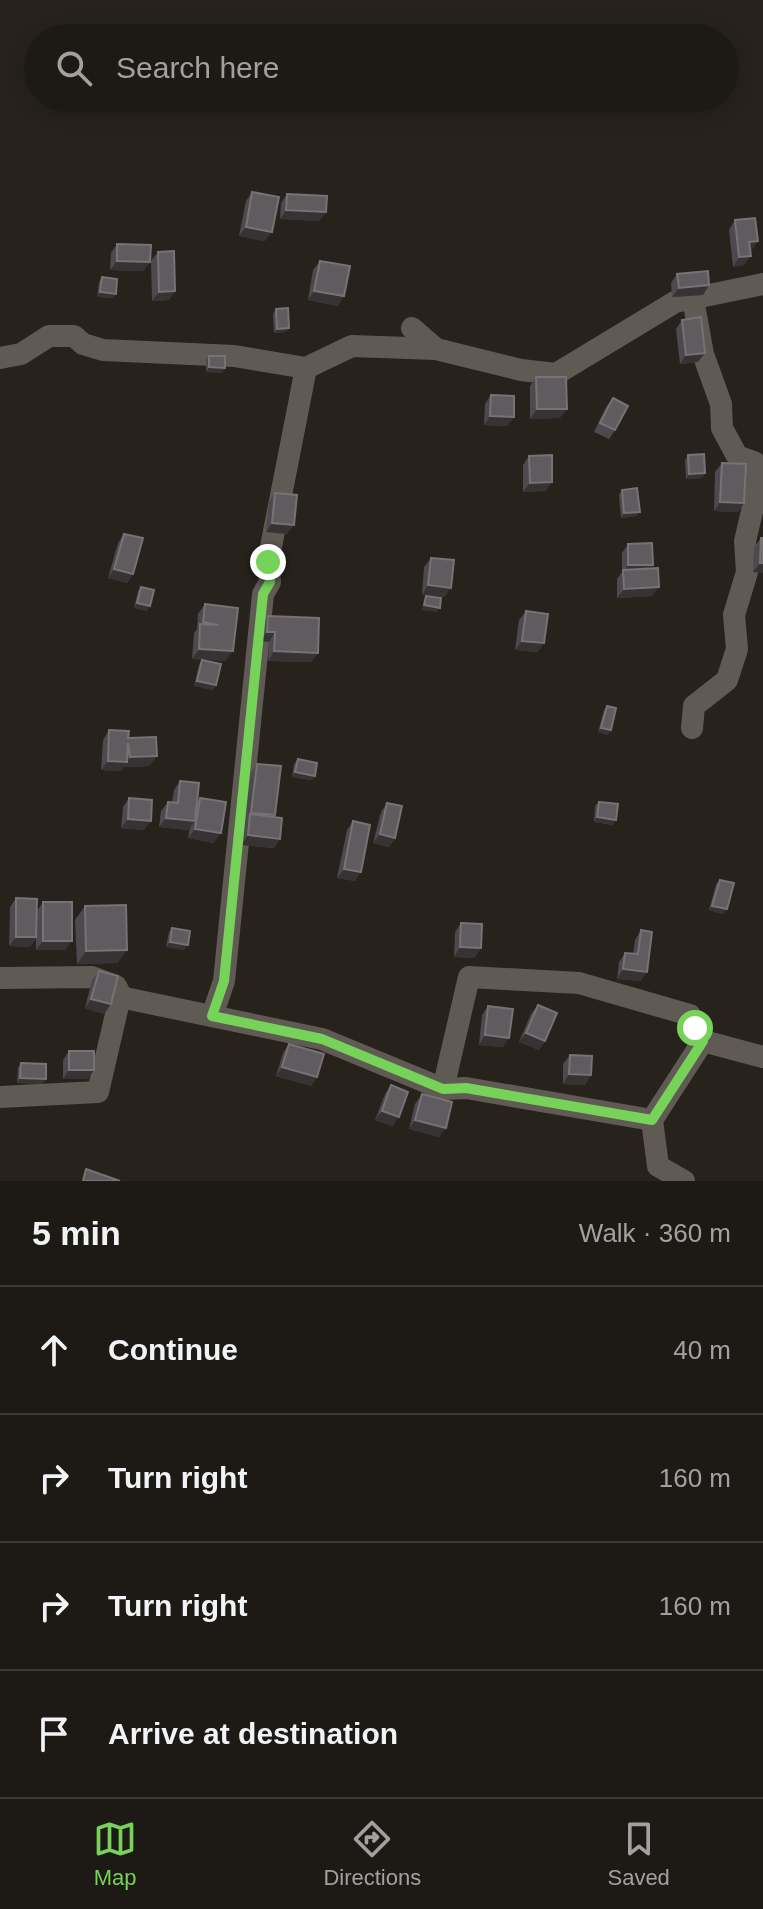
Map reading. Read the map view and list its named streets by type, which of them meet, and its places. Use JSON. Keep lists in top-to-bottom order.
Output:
{
  "page": {
    "search": "Search here",
    "heading": ["5 min", "Walk · 360 m"],
    "list": [
      ["Continue", "40 m"],
      ["Turn right", "160 m"],
      ["Turn right", "160 m"],
      "Arrive at destination"
    ],
    "nav": ["Map", "Directions", "Saved"]
  }
}
